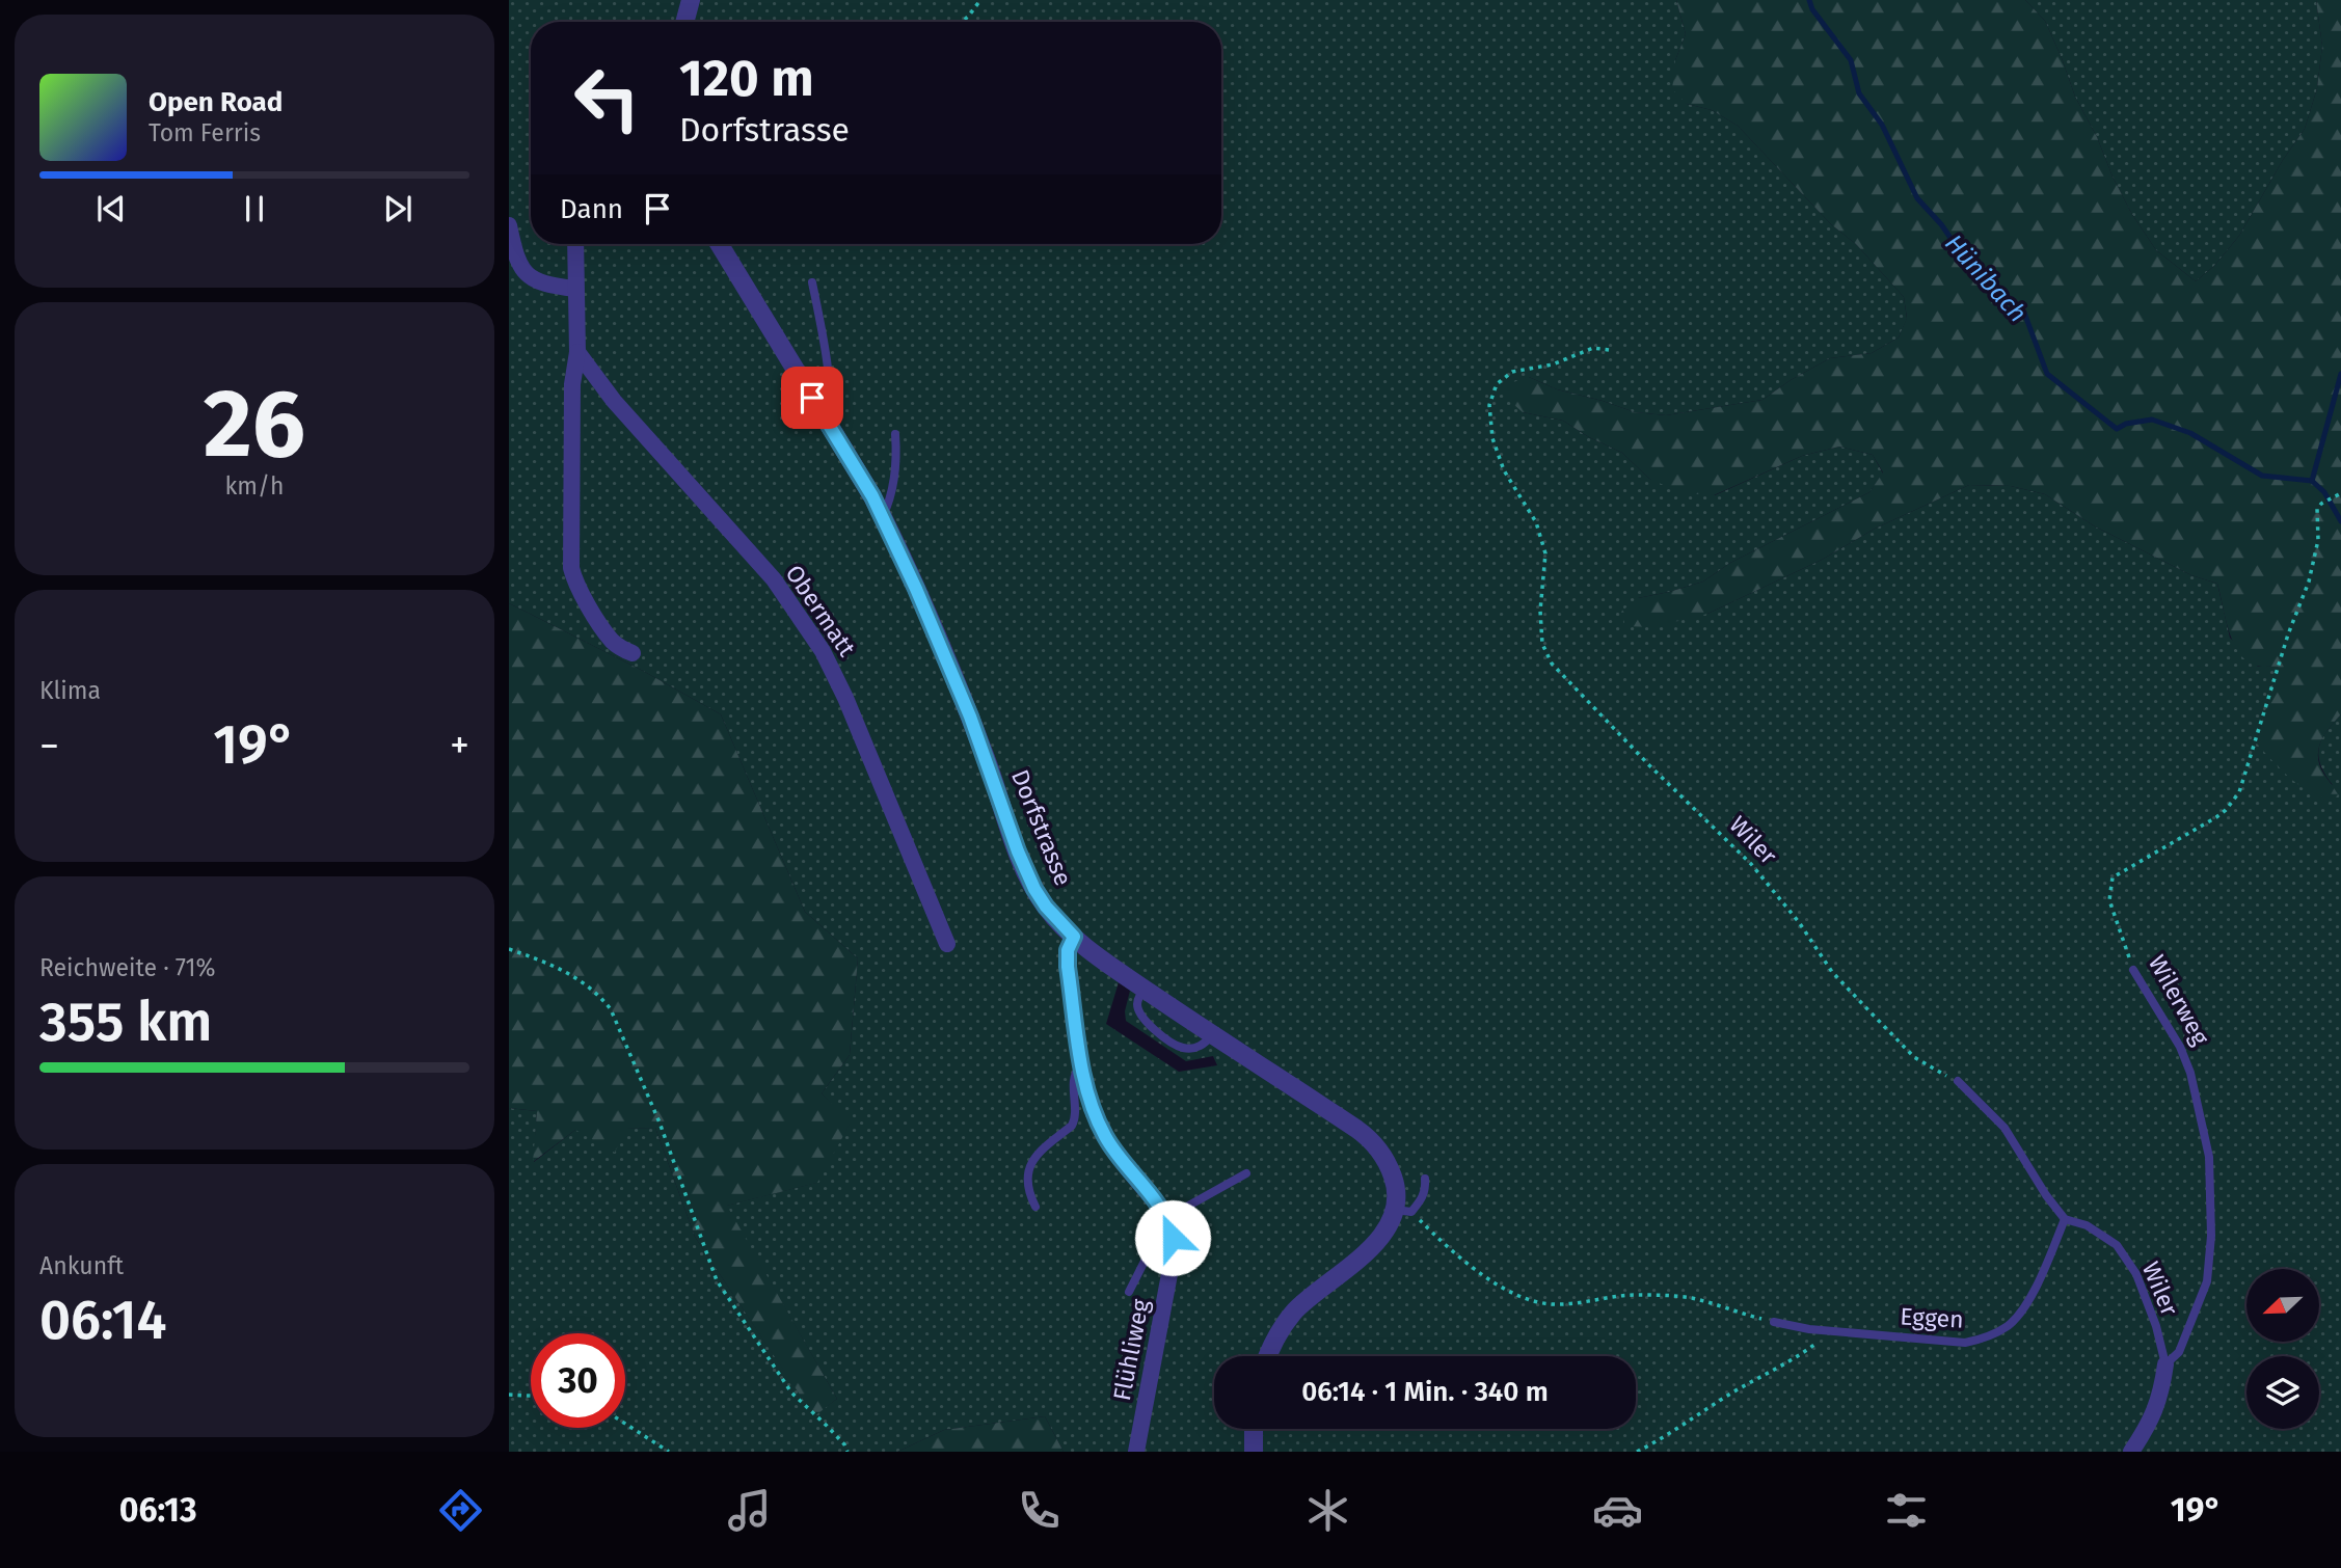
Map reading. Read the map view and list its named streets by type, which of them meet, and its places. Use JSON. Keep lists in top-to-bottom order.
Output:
{
  "streets": {
    "street": [
      "Obermatt",
      "Dorfstrasse",
      "Wilerweg",
      "Flühliweg"
    ],
    "lane": ["Wiler", "Eggen"]
  },
  "crossings": [
    ["Dorfstrasse", "Flühliweg"],
    ["Wiler", "Wilerweg"],
    ["Wiler", "Eggen"]
  ],
  "water": ["Hünibach"],
  "north": "bottom left",
  "page": {
    "turn": ["120 m", "Dorfstrasse"],
    "song": ["Open Road", "Tom Ferris"],
    "then": "Dann",
    "tile": [
      ["26", "km/h"],
      "Klima",
      ["Reichweite · 71%", "355 km"],
      ["Ankunft", "06:14"]
    ],
    "heat": ["−", "19°", "+"],
    "limit": "30",
    "trip": "06:14 · 1 Min. · 340 m",
    "tabs": ["06:13", "19°"]
  }
}
